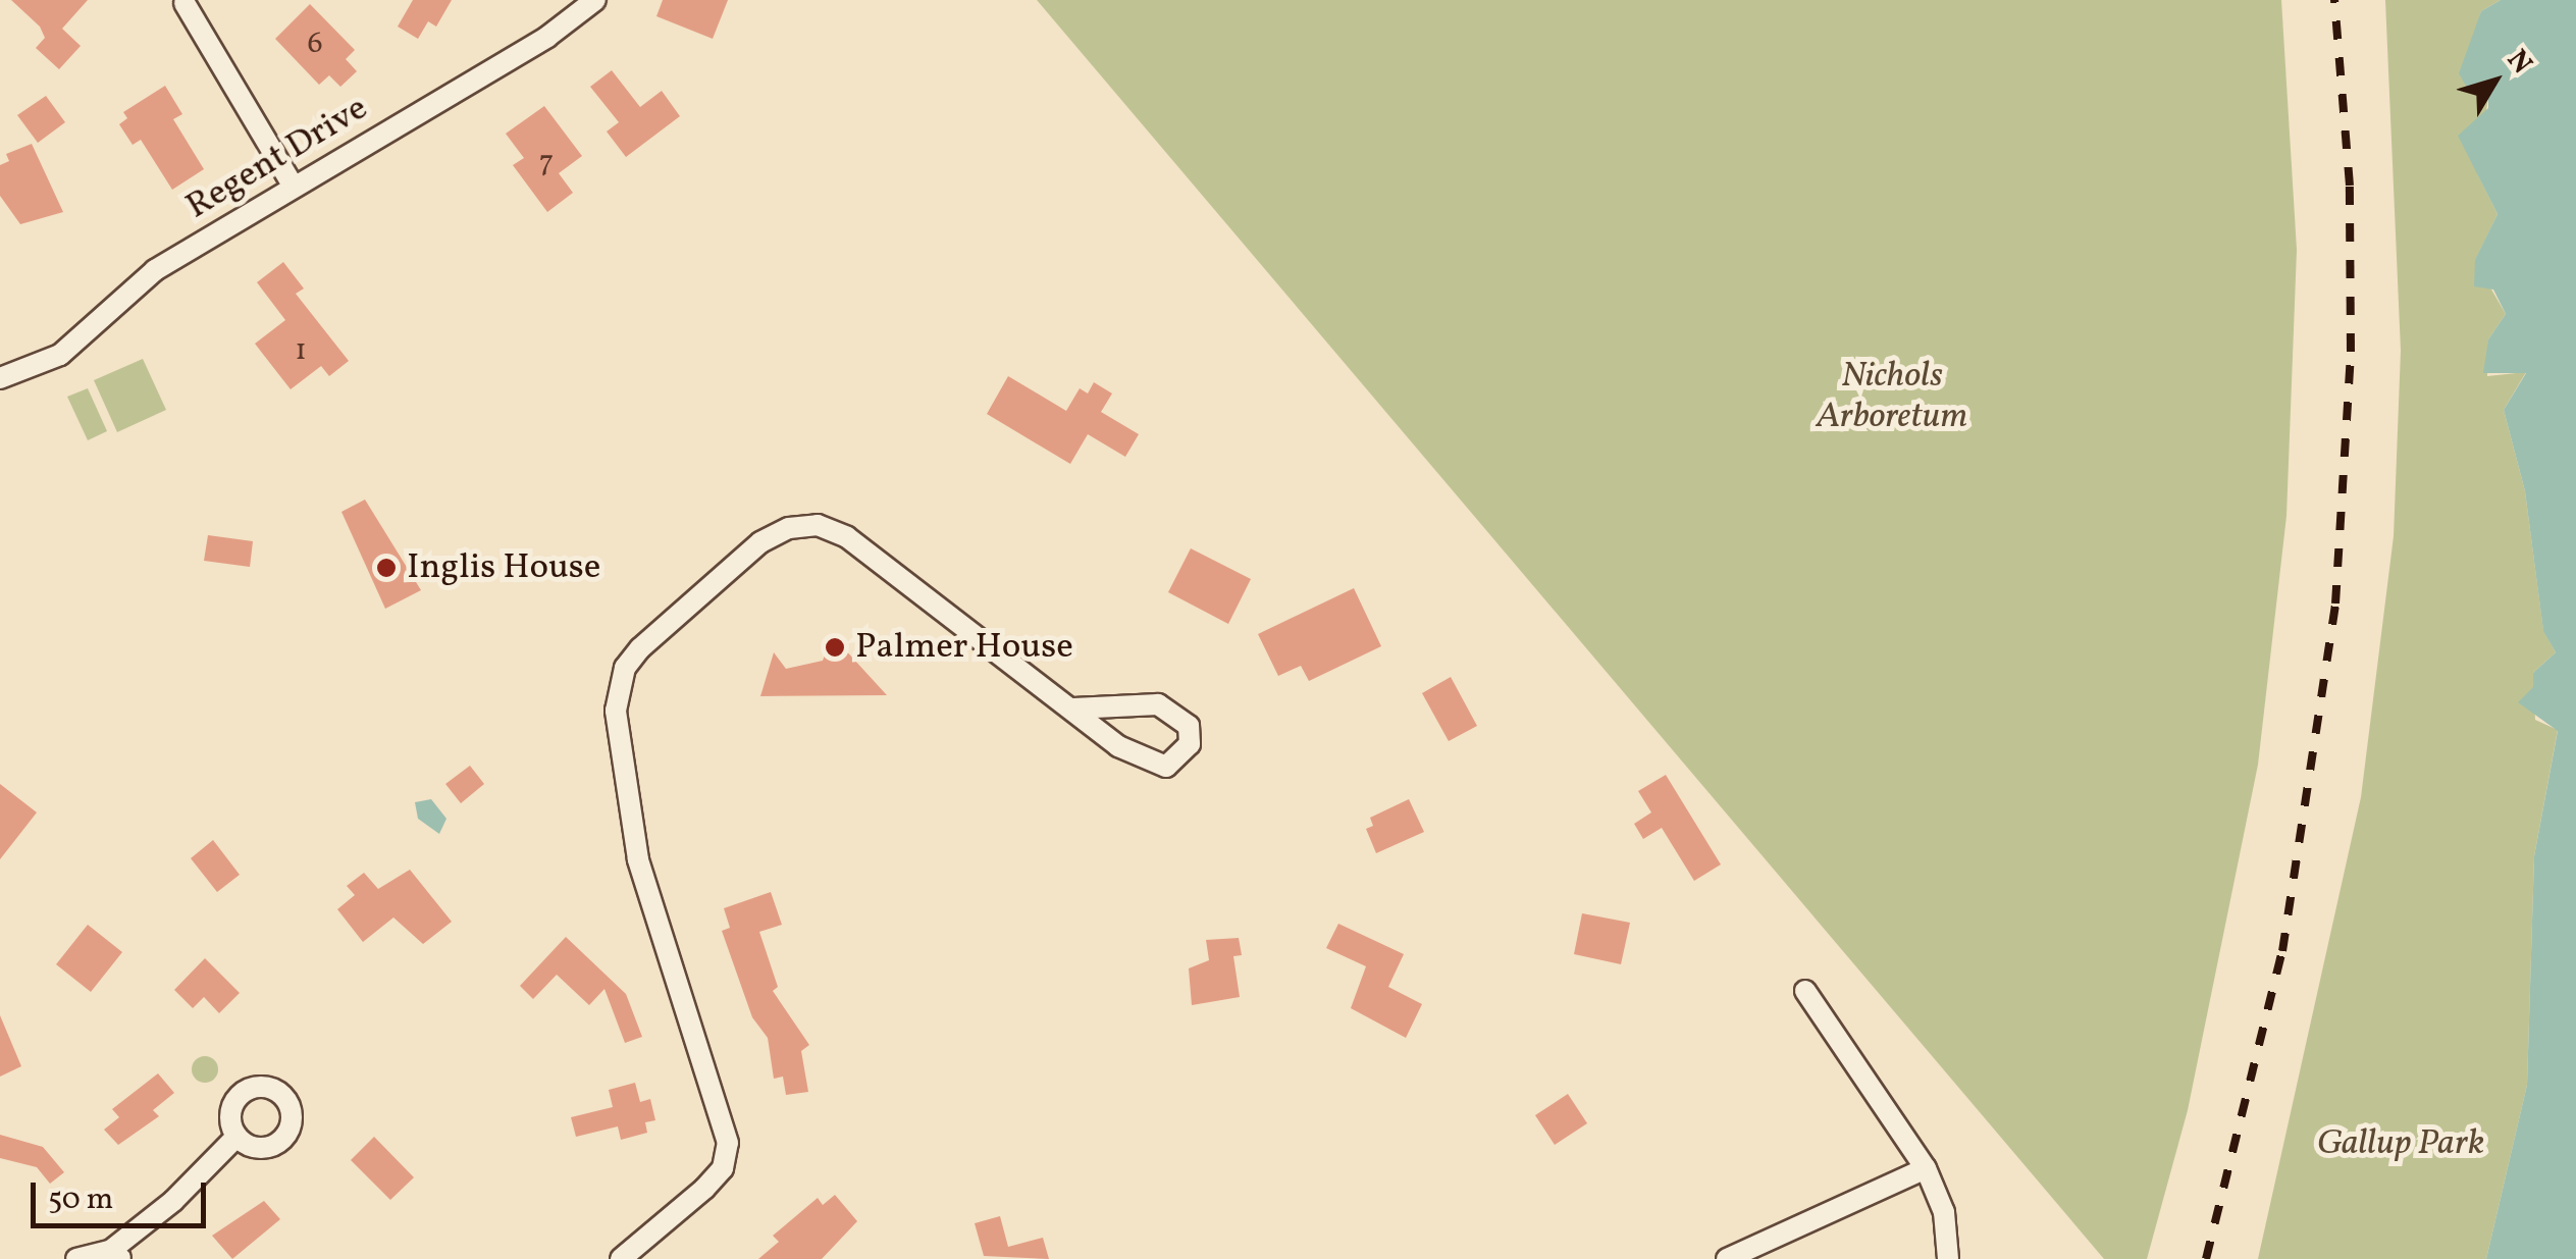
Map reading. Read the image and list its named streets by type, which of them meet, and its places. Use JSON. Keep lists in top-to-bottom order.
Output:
{
  "streets": {
    "street": ["Regent Drive"]
  },
  "parks": ["Nichols Arboretum", "Gallup Park"],
  "places": ["Inglis House", "Palmer House"],
  "house_numbers": ["6", "7", "1"],
  "scale_bar": "50 m",
  "north": "top right"
}
